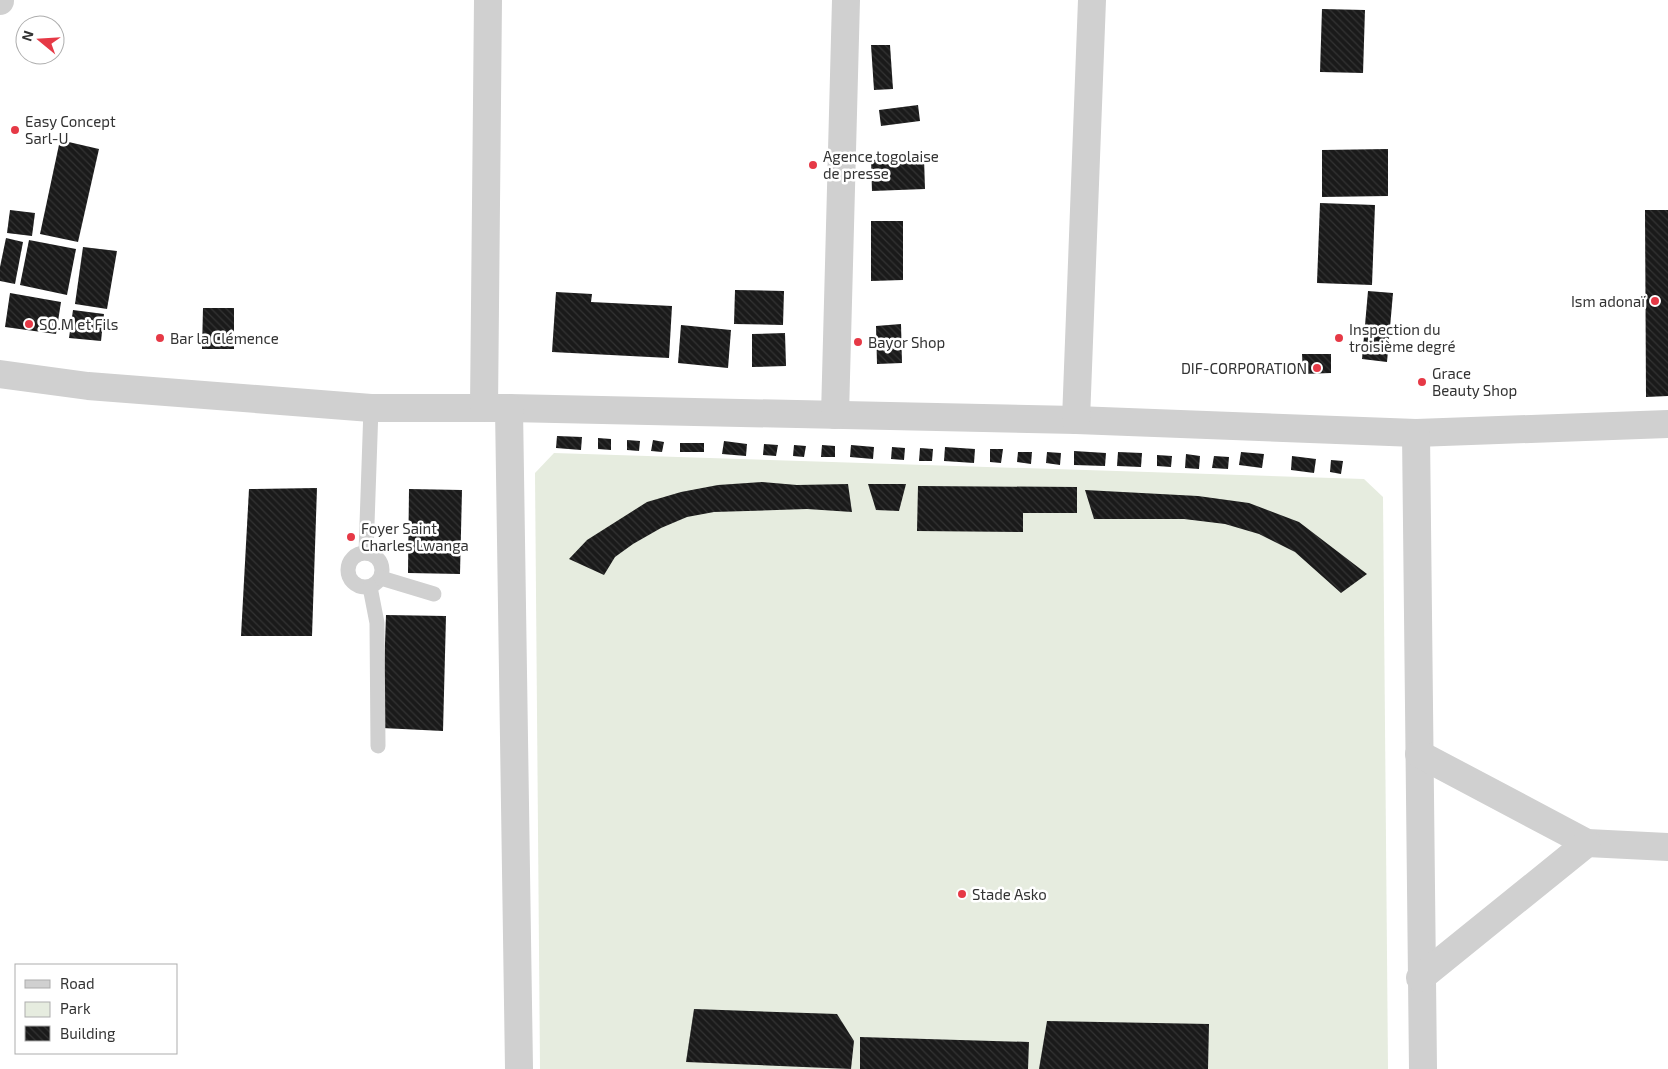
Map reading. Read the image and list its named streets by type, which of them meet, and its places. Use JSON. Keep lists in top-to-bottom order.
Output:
{
  "places": [
    "Easy Concept Sarl-U",
    "Agence togolaise de presse",
    "Ism adonaï",
    "SO.M et Fils",
    "Bar la Clémence",
    "Inspection du troisième degré",
    "Bayor Shop",
    "DIF-CORPORATION",
    "Grace Beauty Shop",
    "Foyer Saint Charles Lwanga",
    "Stade Asko"
  ],
  "legend": ["Road", "Park", "Building"],
  "north": "left"
}
